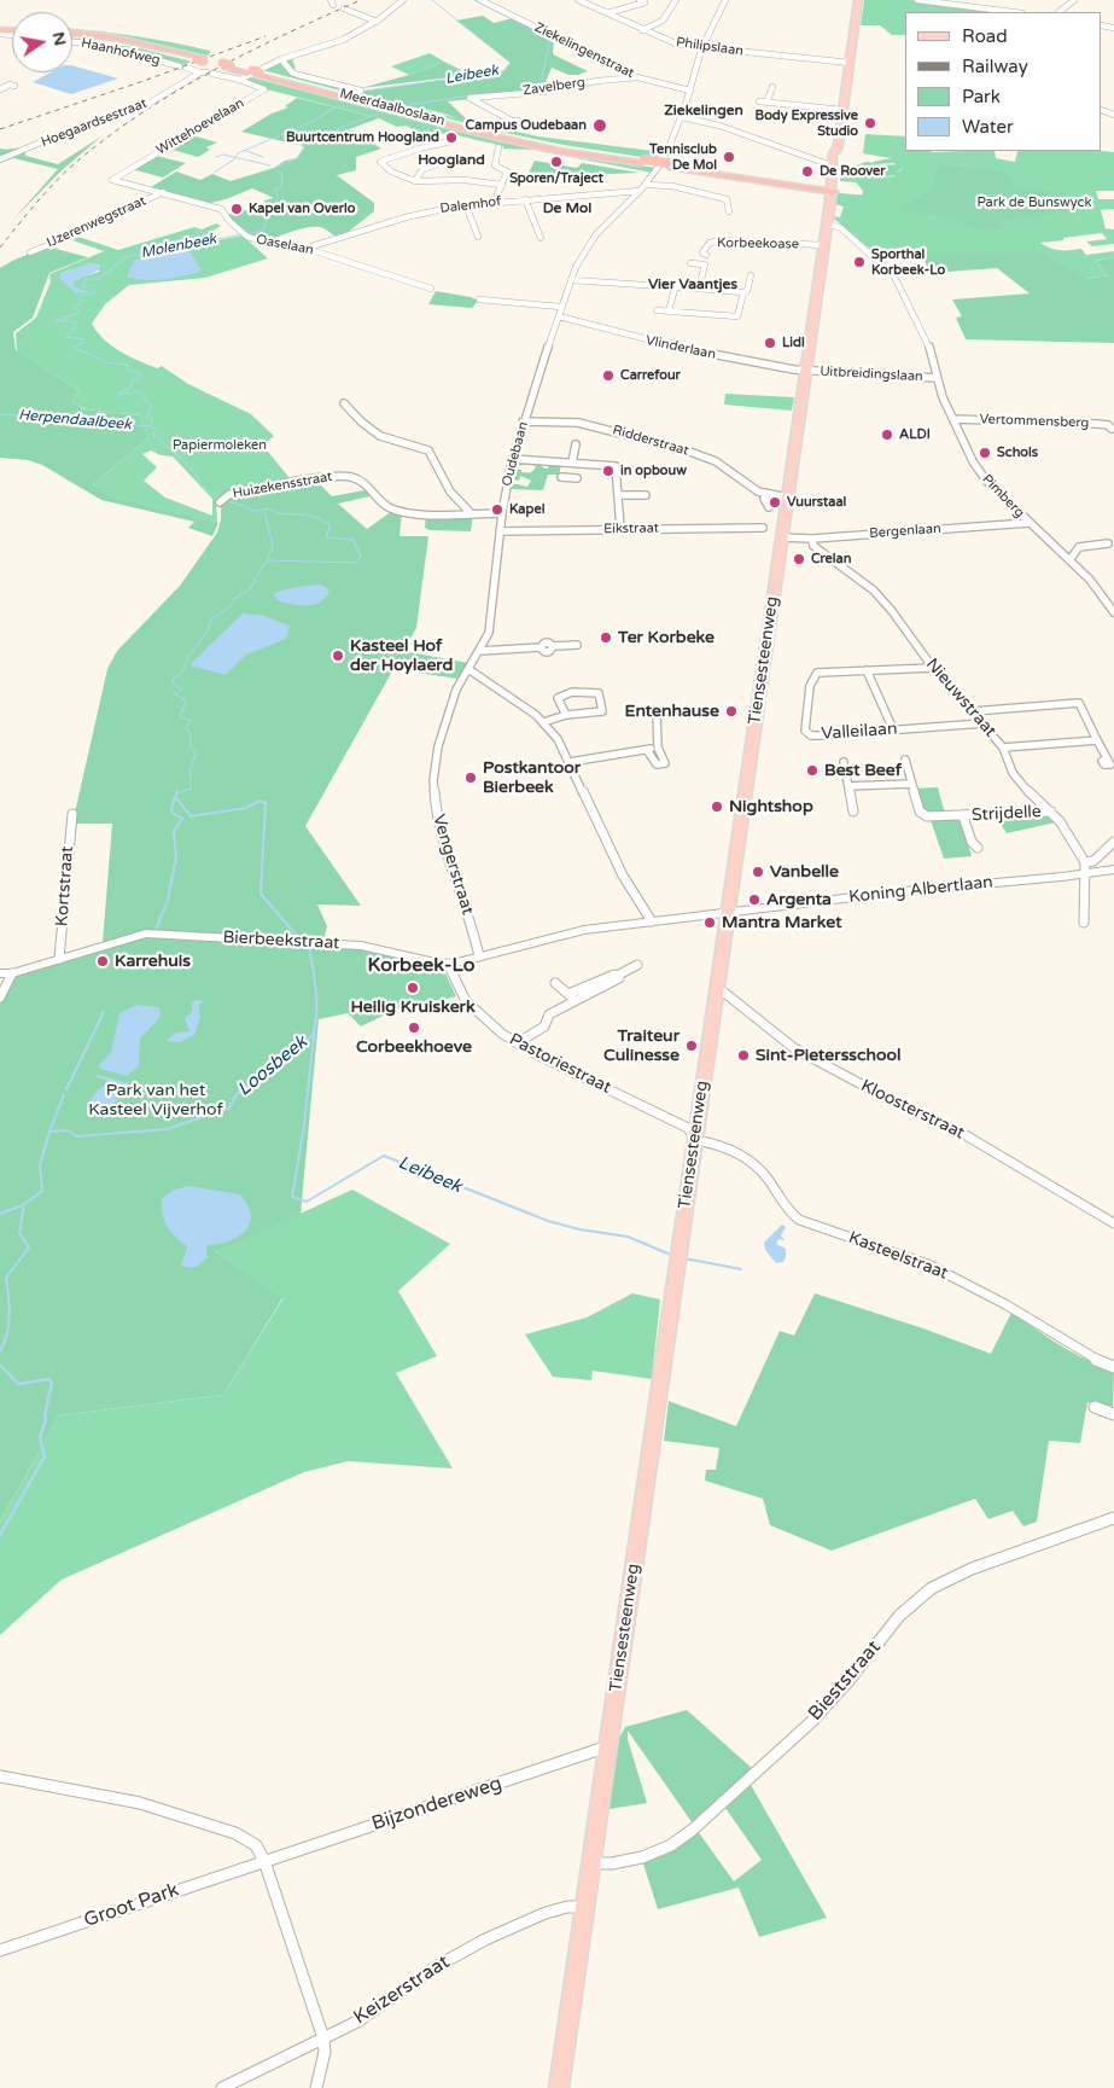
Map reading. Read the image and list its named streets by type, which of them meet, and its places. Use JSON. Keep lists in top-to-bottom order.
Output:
{
  "streets": {
    "highway": ["Meerdaalboslaan"],
    "main road": ["Tiensesteenweg"],
    "street": [
      "Philipslaan",
      "Ziekelingenstraat",
      "Haanhofweg",
      "Zavelberg",
      "Hoegaardsestraat",
      "Wittehoevelaan",
      "Dalemhof",
      "IJzerenwegstraat",
      "Korbeekoase",
      "Oaselaan",
      "Vlinderlaan",
      "Uitbreidingslaan",
      "Vertommensberg",
      "Ridderstraat",
      "Oudebaan",
      "Huizekensstraat",
      "Pimberg",
      "Eikstraat",
      "Bergenlaan",
      "Nieuwstraat",
      "Valleilaan",
      "Strijdelle",
      "Vengerstraat",
      "Kortstraat",
      "Koning Albertlaan",
      "Bierbeekstraat",
      "Pastoriestraat",
      "Kloosterstraat",
      "Kasteelstraat",
      "Bieststraat",
      "Bijzondereweg",
      "Groot Park",
      "Keizerstraat"
    ]
  },
  "crossings": [
    ["Philipslaan", "Oudebaan"],
    ["Philipslaan", "Tiensesteenweg"],
    ["Ziekelingenstraat", "Zavelberg"],
    ["Ziekelingenstraat", "Oudebaan"],
    ["Haanhofweg", "Hoegaardsestraat"],
    ["Wittehoevelaan", "Oaselaan"],
    ["Dalemhof", "Oaselaan"],
    ["Dalemhof", "Oudebaan"],
    ["IJzerenwegstraat", "Oaselaan"],
    ["Korbeekoase", "Tiensesteenweg"],
    ["Vlinderlaan", "Uitbreidingslaan"],
    ["Vlinderlaan", "Oudebaan"],
    ["Vlinderlaan", "Tiensesteenweg"],
    ["Uitbreidingslaan", "Pimberg"],
    ["Uitbreidingslaan", "Tiensesteenweg"],
    ["Vertommensberg", "Pimberg"],
    ["Ridderstraat", "Oudebaan"],
    ["Ridderstraat", "Tiensesteenweg"],
    ["Oudebaan", "Eikstraat"],
    ["Oudebaan", "Vengerstraat"],
    ["Pimberg", "Bergenlaan"],
    ["Pimberg", "Tiensesteenweg"],
    ["Bergenlaan", "Tiensesteenweg"],
    ["Bergenlaan", "Nieuwstraat"],
    ["Tiensesteenweg", "Koning Albertlaan"],
    ["Tiensesteenweg", "Bierbeekstraat"],
    ["Tiensesteenweg", "Pastoriestraat"],
    ["Tiensesteenweg", "Kloosterstraat"],
    ["Tiensesteenweg", "Kasteelstraat"],
    ["Tiensesteenweg", "Bieststraat"],
    ["Tiensesteenweg", "Bijzondereweg"],
    ["Tiensesteenweg", "Keizerstraat"],
    ["Nieuwstraat", "Valleilaan"],
    ["Nieuwstraat", "Strijdelle"],
    ["Vengerstraat", "Bierbeekstraat"],
    ["Kortstraat", "Bierbeekstraat"],
    ["Koning Albertlaan", "Bierbeekstraat"],
    ["Bierbeekstraat", "Pastoriestraat"],
    ["Pastoriestraat", "Kasteelstraat"],
    ["Bijzondereweg", "Groot Park"]
  ],
  "districts": [
    "Ziekelingen",
    "Hoogland",
    "De Mol",
    "Vier Vaantjes",
    "Korbeek-Lo"
  ],
  "water": [
    "Leibeek",
    "Molenbeek",
    "Herpendaalbeek",
    "Loosbeek"
  ],
  "parks": ["Park de Bunswyck", "Papiermoleken", "Park van het Kasteel Vijverhof"],
  "places": [
    "Body Expressive Studio",
    "Campus Oudebaan",
    "Buurtcentrum Hoogland",
    "Tennisclub De Mol",
    "Sporen/Traject",
    "De Roover",
    "Kapel van Overlo",
    "Sporthal Korbeek-Lo",
    "Lidl",
    "Carrefour",
    "ALDI",
    "Schols",
    "in opbouw",
    "Vuurstaal",
    "Kapel",
    "Crelan",
    "Ter Korbeke",
    "Kasteel Hof der Hoylaerd",
    "Entenhause",
    "Best Beef",
    "Postkantoor Bierbeek",
    "Nightshop",
    "Vanbelle",
    "Argenta",
    "Mantra Market",
    "Karrehuis",
    "Heilig Kruiskerk",
    "Corbeekhoeve",
    "Traiteur Culinesse",
    "Sint-Pietersschool"
  ],
  "legend": [
    "Road",
    "Railway",
    "Park",
    "Water"
  ],
  "north": "right"
}
